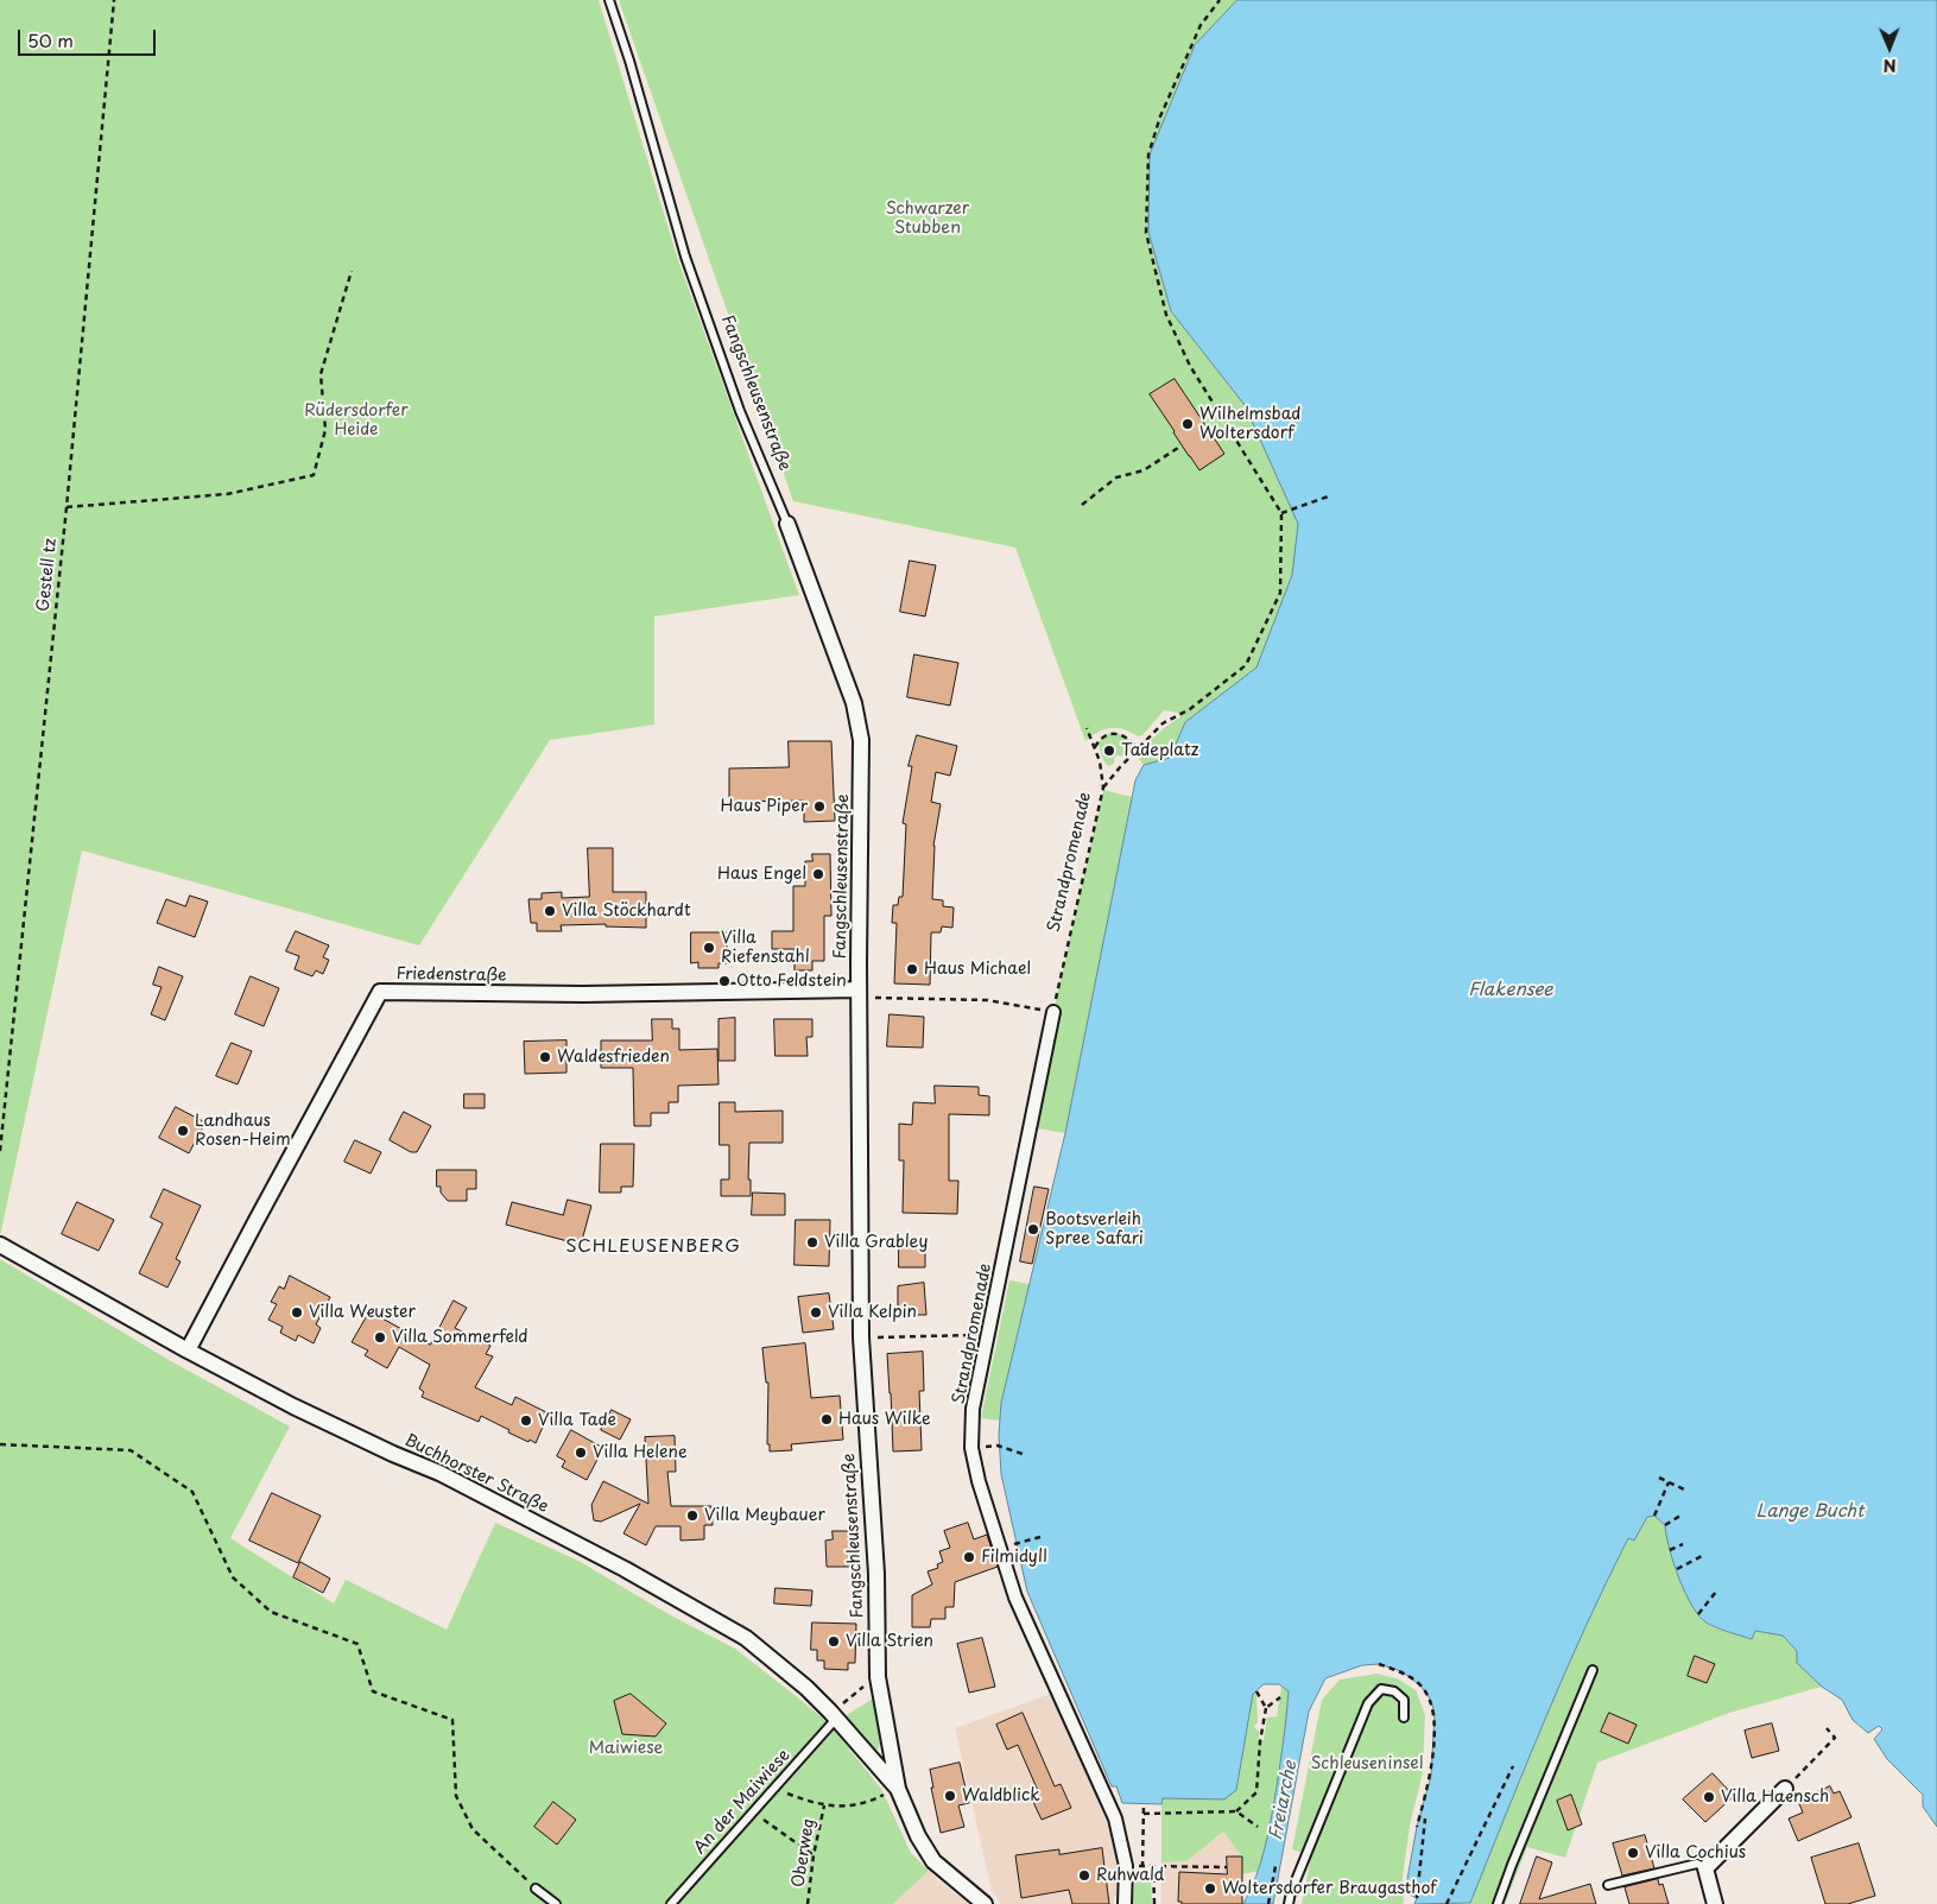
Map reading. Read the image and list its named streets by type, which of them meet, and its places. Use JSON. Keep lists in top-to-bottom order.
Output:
{
  "streets": {
    "street": [
      "Fangschleusenstraße",
      "Strandpromenade",
      "Friedenstraße",
      "Buchhorster Straße"
    ],
    "lane": ["An der Maiwiese"],
    "path": ["Gestell tz", "Oberweg"]
  },
  "crossings": [
    ["Fangschleusenstraße", "Friedenstraße"],
    ["Fangschleusenstraße", "Buchhorster Straße"],
    ["Friedenstraße", "Buchhorster Straße"],
    ["Buchhorster Straße", "An der Maiwiese"]
  ],
  "districts": ["SCHLEUSENBERG"],
  "water": ["Flakensee", "Lange Bucht", "Freiarche"],
  "parks": [
    "Schwarzer Stubben",
    "Rüdersdorfer Heide",
    "Maiwiese",
    "Schleuseninsel"
  ],
  "places": [
    "Wilhelmsbad Woltersdorf",
    "Tadeplatz",
    "Haus Piper",
    "Haus Engel",
    "Villa Stöckhardt",
    "Villa Riefenstahl",
    "Haus Michael",
    "Otto Feldstein",
    "Waldesfrieden",
    "Landhaus Rosen-Heim",
    "Bootsverleih Spree Safari",
    "Villa Grabley",
    "Villa Weuster",
    "Villa Kelpin",
    "Villa Sommerfeld",
    "Haus Wilke",
    "Villa Tade",
    "Villa Helene",
    "Villa Meybauer",
    "Filmidyll",
    "Villa Strien",
    "Waldblick",
    "Villa Haensch",
    "Villa Cochius",
    "Ruhwald",
    "Woltersdorfer Braugasthof"
  ],
  "scale_bar": "50 m",
  "north": "bottom"
}
